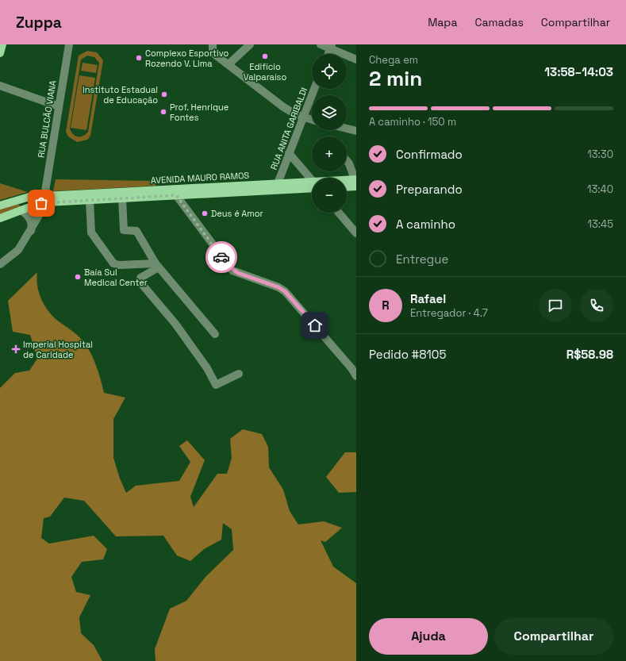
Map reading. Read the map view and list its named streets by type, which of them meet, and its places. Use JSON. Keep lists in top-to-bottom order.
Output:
{
  "streets": {
    "main road": ["AVENIDA MAURO RAMOS"],
    "street": ["RUA BULCÃO VIANA", "RUA ANITA GARIBALDI"]
  },
  "crossings": [
    ["RUA BULCÃO VIANA", "AVENIDA MAURO RAMOS"],
    ["RUA ANITA GARIBALDI", "AVENIDA MAURO RAMOS"]
  ],
  "places": {
    "other": [
      "Edifício Valparaíso",
      "Complexo Esportivo Rozendo V. Lima",
      "Instituto Estadual de Educação",
      "Prof. Henrique Fontes",
      "Deus é Amor",
      "Baía Sul Medical Center"
    ],
    "health": ["Imperial Hospital de Caridade"]
  },
  "page": {
    "header": "Zuppa",
    "nav": ["Mapa", "Camadas", "Compartilhar"],
    "heading": ["2 min", "Chega em", "13:58–14:03"],
    "panel": [
      "Rafael",
      "Entregador · 4.7",
      "Pedido #8105",
      "R$58.98"
    ],
    "map_buttons": ["+", "−"],
    "bar": "A caminho · 150 m",
    "list": [
      ["Confirmado", "13:30"],
      ["Preparando", "13:40"],
      ["A caminho", "13:45"],
      "Entregue"
    ],
    "round": "R",
    "buttons": ["Ajuda", "Compartilhar"]
  }
}
